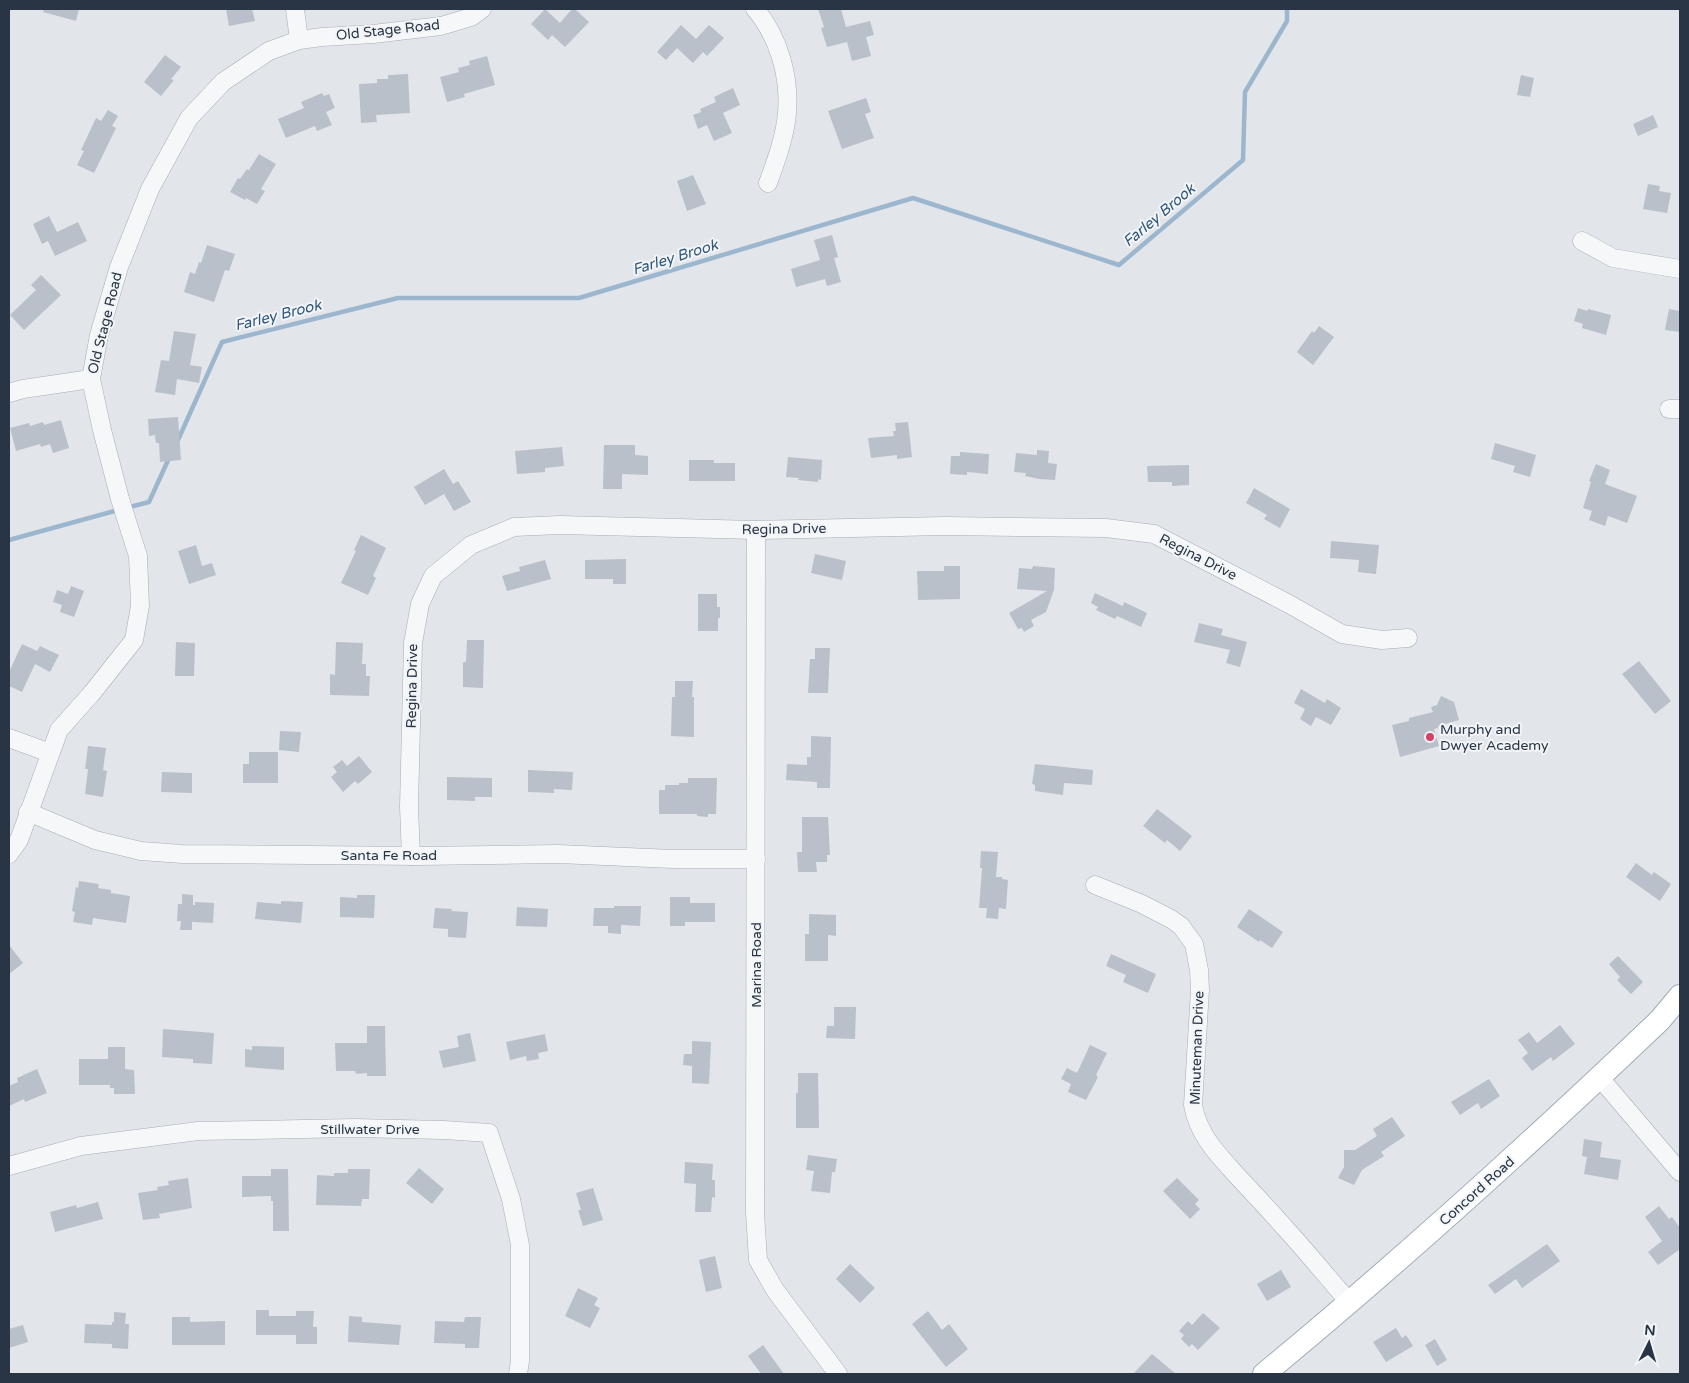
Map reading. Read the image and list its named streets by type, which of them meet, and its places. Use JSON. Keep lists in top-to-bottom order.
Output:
{
  "streets": {
    "main road": ["Concord Road"],
    "street": [
      "Old Stage Road",
      "Regina Drive",
      "Santa Fe Road",
      "Marina Road",
      "Minuteman Drive",
      "Stillwater Drive"
    ]
  },
  "crossings": [
    ["Old Stage Road", "Santa Fe Road"],
    ["Regina Drive", "Santa Fe Road"],
    ["Regina Drive", "Marina Road"],
    ["Santa Fe Road", "Marina Road"],
    ["Minuteman Drive", "Concord Road"]
  ],
  "water": ["Farley Brook"],
  "places": ["Murphy and Dwyer Academy"],
  "north": "top"
}
